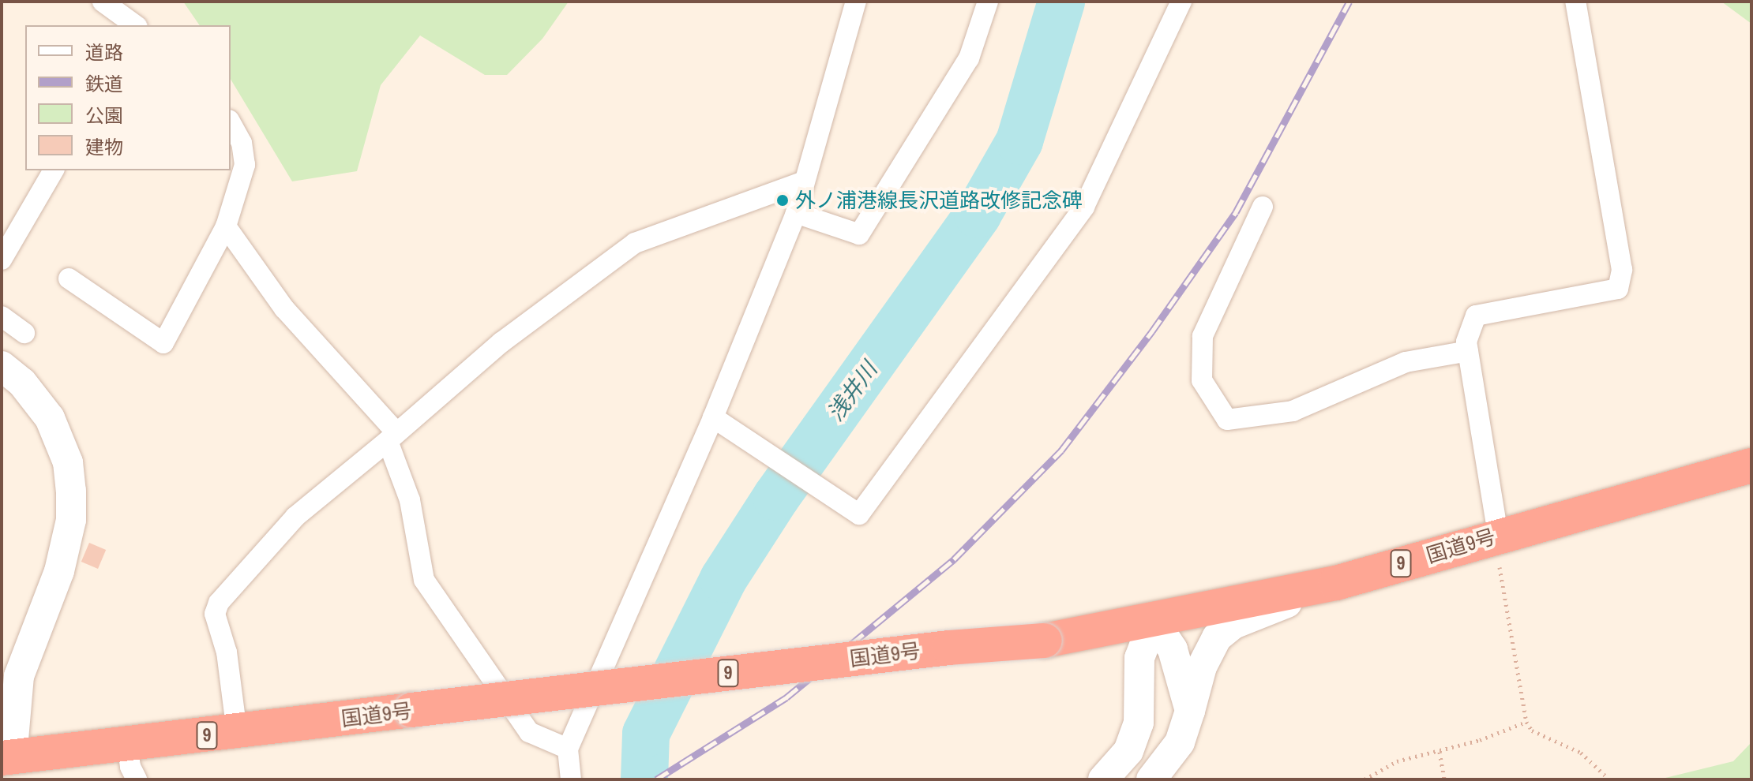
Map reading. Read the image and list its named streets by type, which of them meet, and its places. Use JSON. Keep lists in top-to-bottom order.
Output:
{
  "streets": {
    "highway": ["国道9号", "9"]
  },
  "water": ["浅井川"],
  "places": ["外ノ浦港線長沢道路改修記念碑"],
  "legend": [
    "道路",
    "鉄道",
    "公園",
    "建物"
  ]
}
